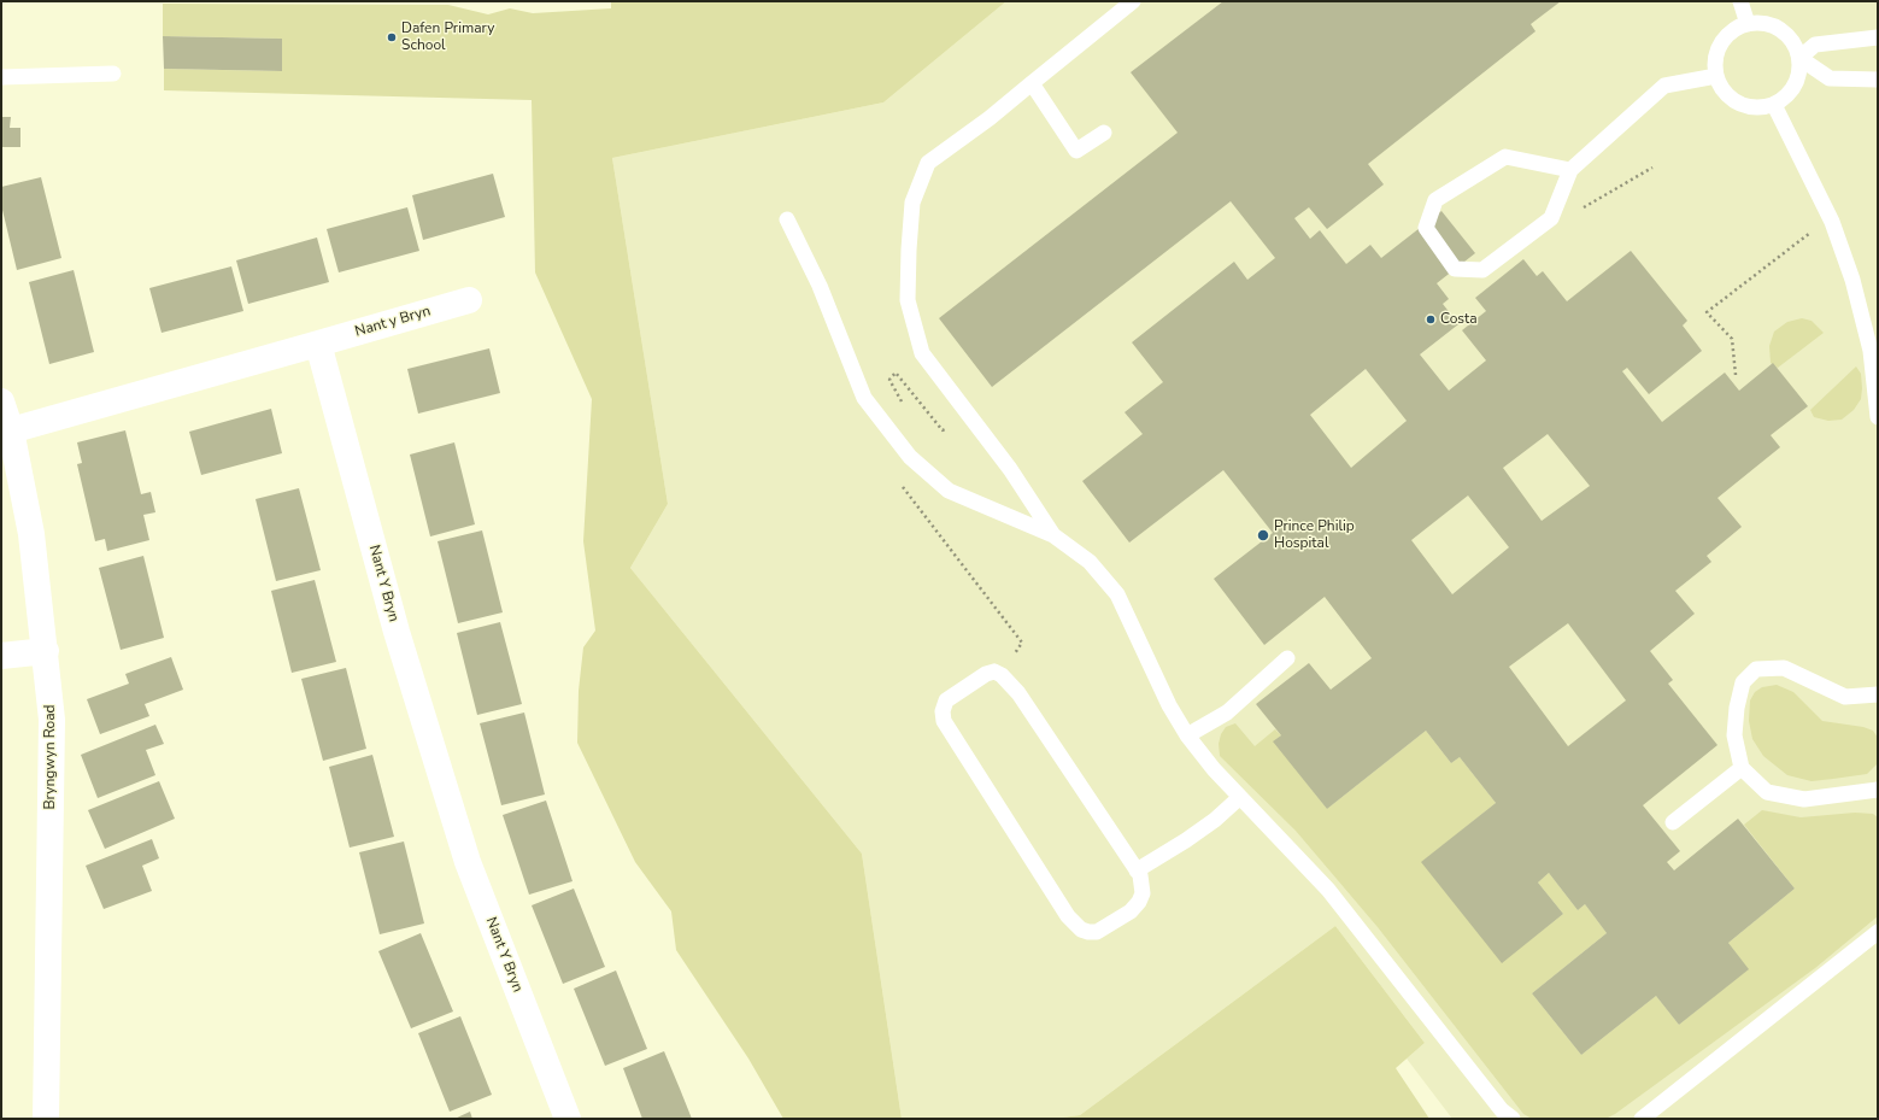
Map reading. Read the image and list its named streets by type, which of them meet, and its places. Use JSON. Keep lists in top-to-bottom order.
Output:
{
  "streets": {
    "street": ["Nant y Bryn", "Nant Y Bryn", "Bryngwyn Road"]
  },
  "crossings": [
    ["Nant y Bryn", "Nant Y Bryn"]
  ],
  "places": ["Dafen Primary School", "Costa", "Prince Philip Hospital"]
}
